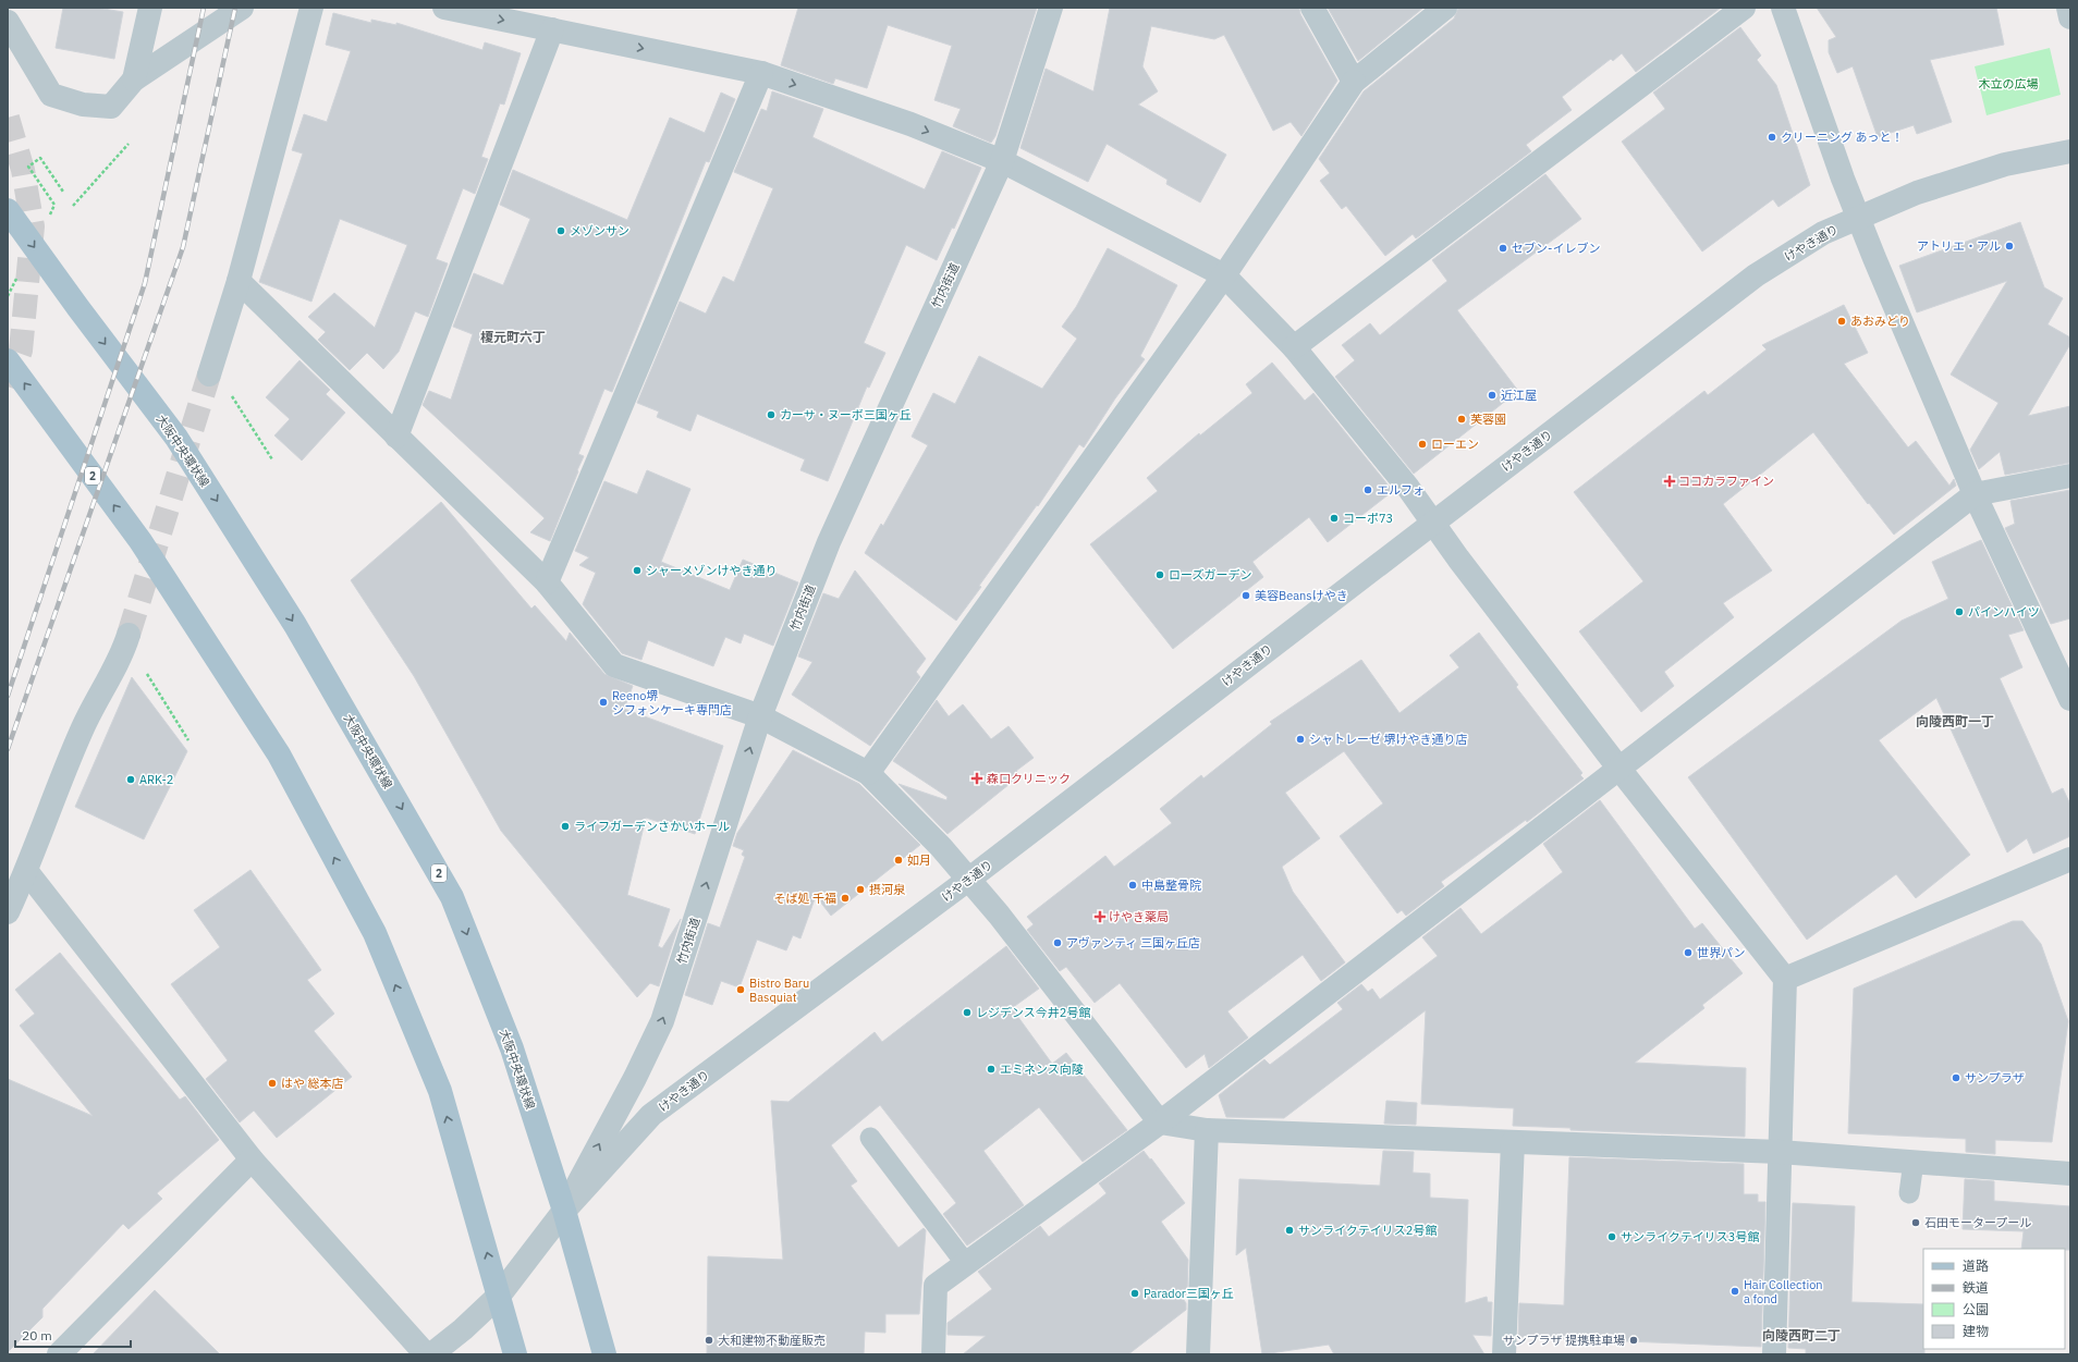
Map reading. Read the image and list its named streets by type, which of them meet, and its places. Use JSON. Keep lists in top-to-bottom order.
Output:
{
  "streets": {
    "main road": ["大阪中央環状線", "2"],
    "street": ["けやき通り", "竹内街道"]
  },
  "crossings": [
    ["けやき通り", "竹内街道"],
    ["けやき通り", "大阪中央環状線"],
    ["けやき通り", "2"],
    ["竹内街道", "大阪中央環状線"]
  ],
  "one_way": ["竹内街道"],
  "districts": ["榎元町六丁", "向陵西町一丁", "向陵西町二丁"],
  "parks": ["木立の広場"],
  "places": {
    "other": [
      "クリーニング あっと！",
      "メゾンサン",
      "アトリエ・アル",
      "セブン-イレブン",
      "あおみどり",
      "近江屋",
      "カーサ・ヌーボ三国ヶ丘",
      "芙蓉園",
      "ローエン",
      "エルフォ",
      "コーポ73",
      "シャーメゾンけやき通り",
      "ローズガーデン",
      "美容Beansけやき",
      "パインハイツ",
      "Reeno堺 シフォンケーキ専門店",
      "シャトレーゼ 堺けやき通り店",
      "ARK-2",
      "ライフガーデンさかいホール",
      "如月",
      "中島整骨院",
      "摂河泉",
      "そば処 千福",
      "アヴァンティ 三国ヶ丘店",
      "世界パン",
      "Bistro Baru Basquiat",
      "レジデンス今井2号館",
      "エミネンス向陵",
      "サンプラザ",
      "はや 総本店",
      "石田モータープール",
      "サンライクテイリス2号館",
      "サンライクテイリス3号館",
      "Hair Collection a fond",
      "Parador三国ヶ丘",
      "大和建物不動産販売",
      "サンプラザ 提携駐車場"
    ],
    "health": ["ココカラファイン", "森口クリニック", "けやき薬局"]
  },
  "legend": [
    "道路",
    "鉄道",
    "公園",
    "建物"
  ],
  "scale_bar": "20 m"
}
